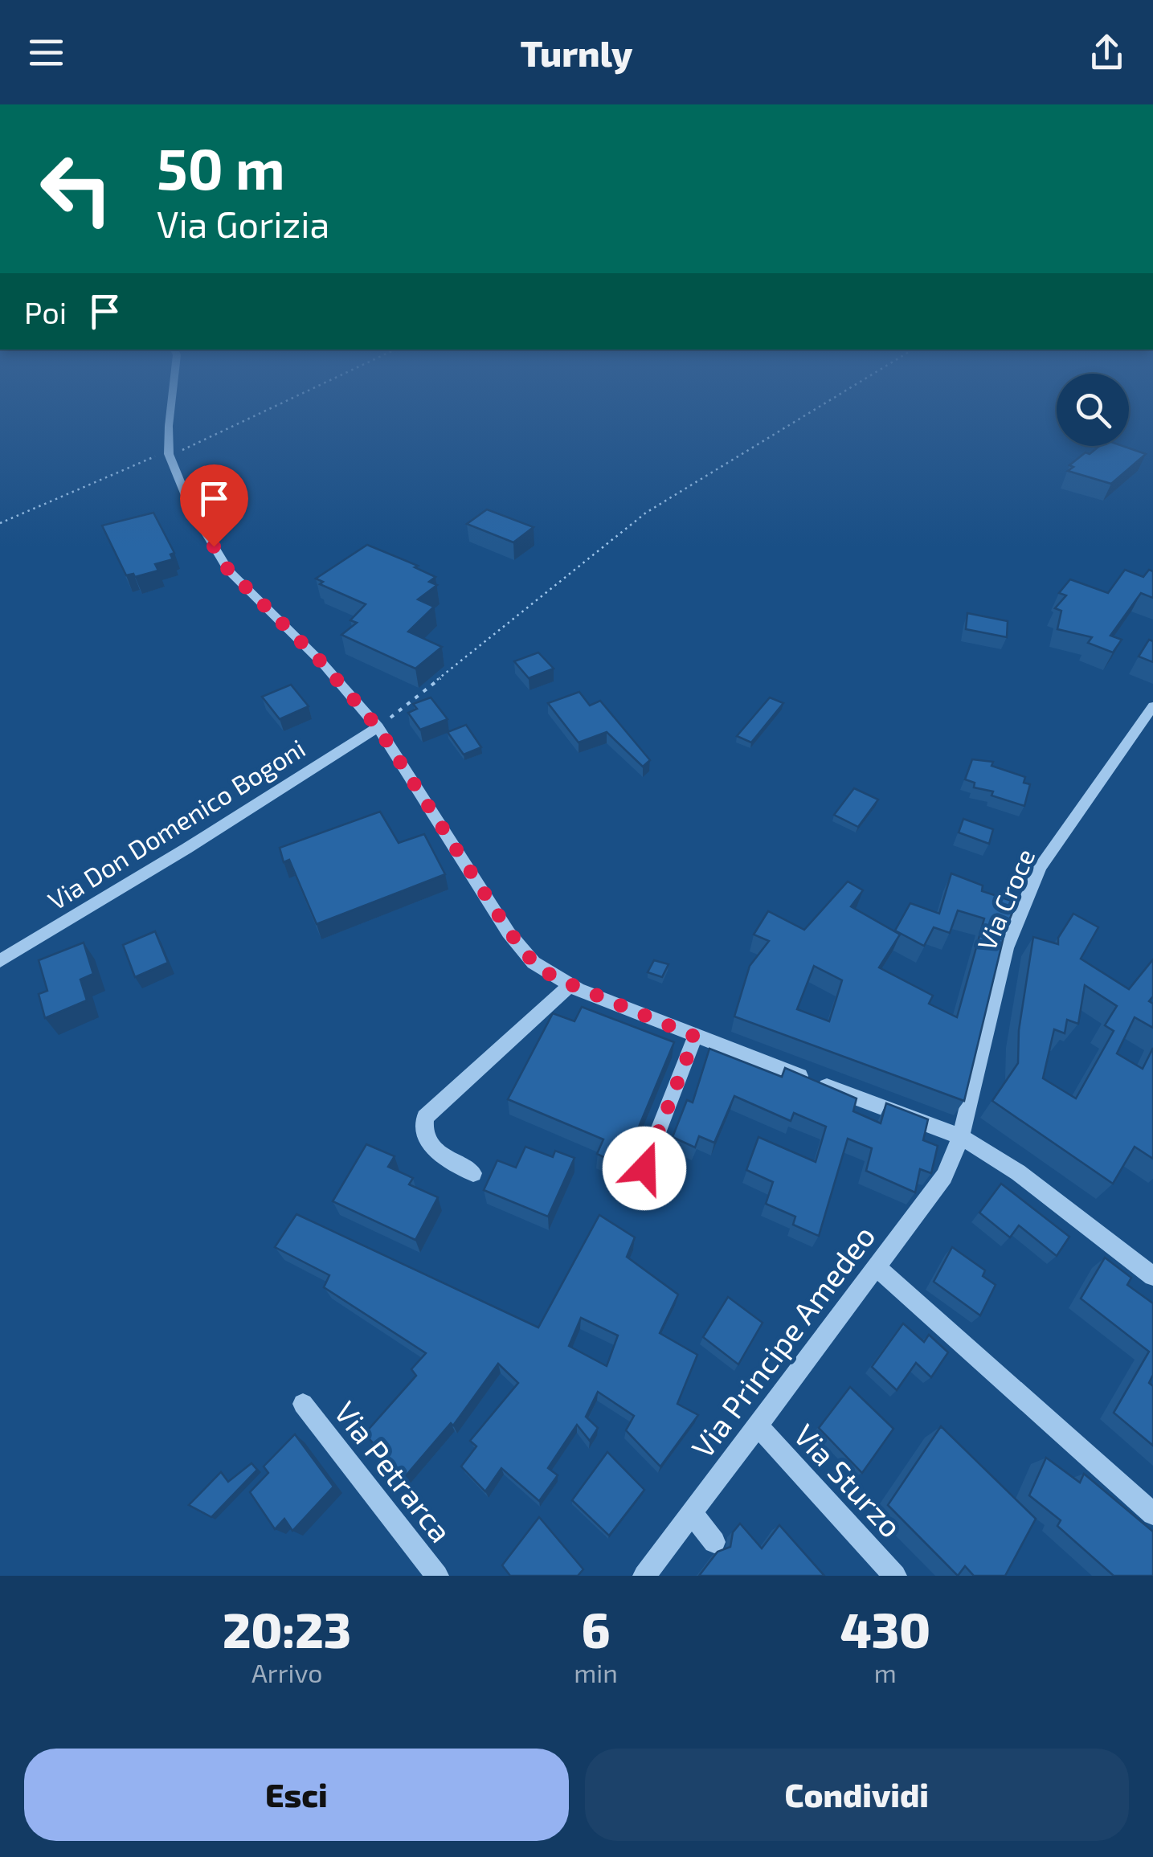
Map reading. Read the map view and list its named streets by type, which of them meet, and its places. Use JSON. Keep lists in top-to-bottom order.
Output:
{
  "streets": {
    "street": [
      "Via Don Domenico Bogoni",
      "Via Croce",
      "Via Principe Amedeo",
      "Via Petrarca",
      "Via Sturzo"
    ]
  },
  "crossings": [
    ["Via Croce", "Via Principe Amedeo"],
    ["Via Principe Amedeo", "Via Sturzo"]
  ],
  "page": {
    "header": "Turnly",
    "turn": ["50 m", "Via Gorizia"],
    "then": "Poi",
    "eta": [
      "20:23",
      "Arrivo",
      "6",
      "min",
      "430",
      "m"
    ],
    "buttons": ["Esci", "Condividi"]
  }
}
